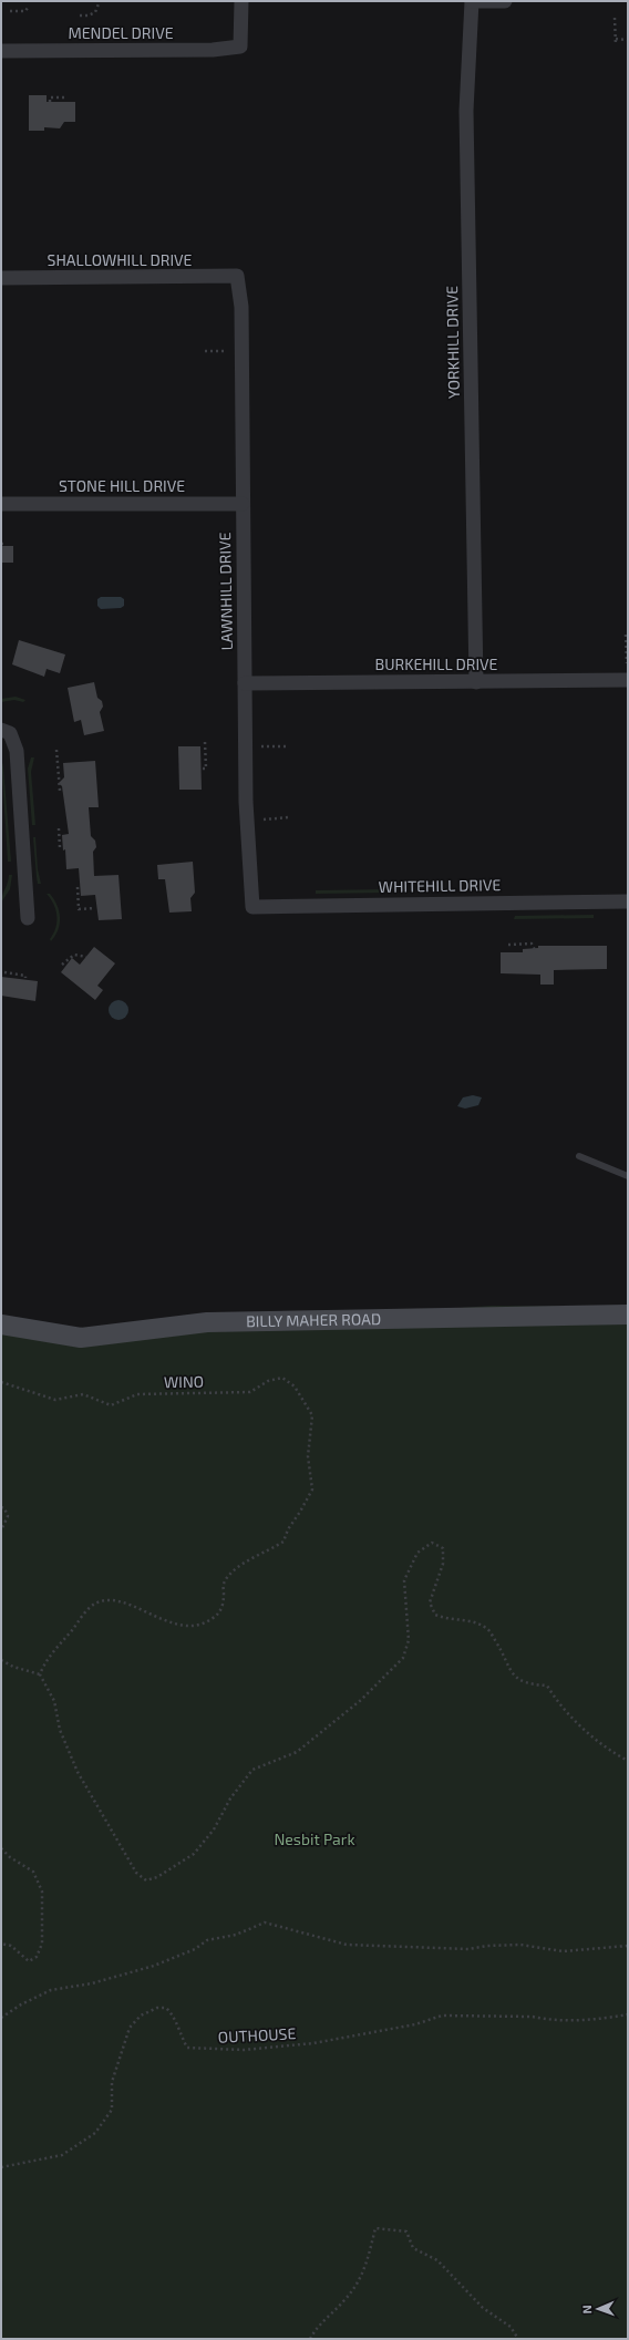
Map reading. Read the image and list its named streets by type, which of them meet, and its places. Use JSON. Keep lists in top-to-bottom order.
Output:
{
  "streets": {
    "main road": ["BILLY MAHER ROAD"],
    "street": [
      "MENDEL DRIVE",
      "SHALLOWHILL DRIVE",
      "YORKHILL DRIVE",
      "STONE HILL DRIVE",
      "LAWNHILL DRIVE",
      "BURKEHILL DRIVE",
      "WHITEHILL DRIVE"
    ],
    "path": ["WINO", "OUTHOUSE"]
  },
  "crossings": [
    ["SHALLOWHILL DRIVE", "LAWNHILL DRIVE"],
    ["YORKHILL DRIVE", "BURKEHILL DRIVE"],
    ["STONE HILL DRIVE", "LAWNHILL DRIVE"],
    ["LAWNHILL DRIVE", "BURKEHILL DRIVE"],
    ["LAWNHILL DRIVE", "WHITEHILL DRIVE"]
  ],
  "parks": ["Nesbit Park"],
  "north": "left"
}
